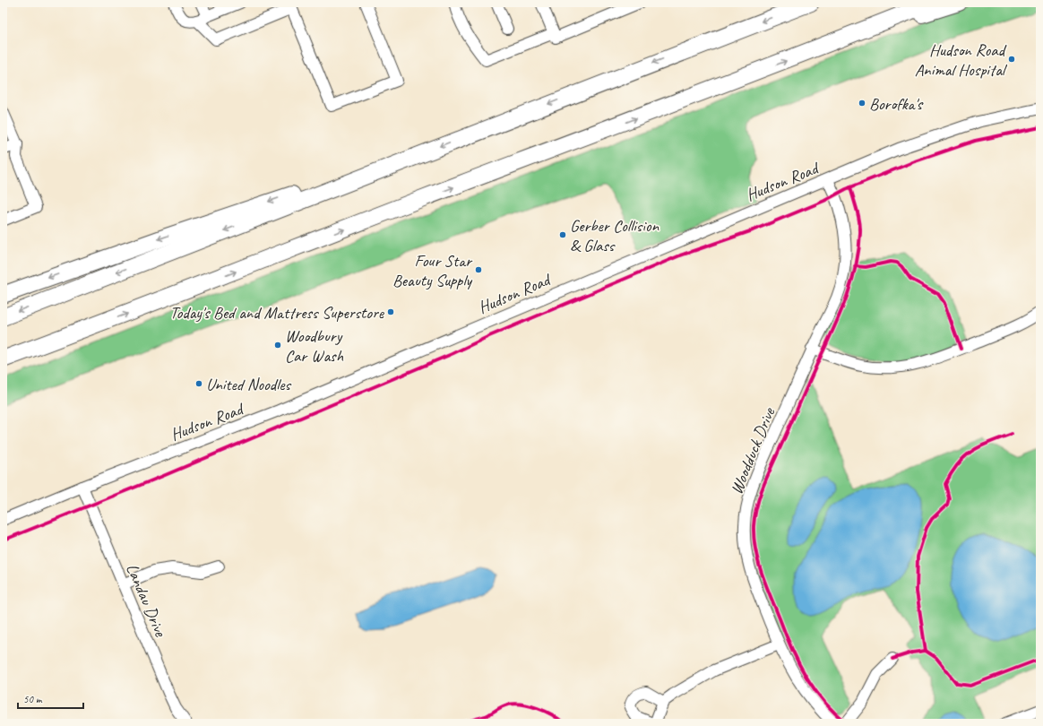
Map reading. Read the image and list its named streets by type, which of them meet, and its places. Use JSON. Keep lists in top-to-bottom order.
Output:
{
  "streets": {
    "street": ["Hudson Road", "Woodduck Drive", "Landau Drive"]
  },
  "crossings": [
    ["Hudson Road", "Woodduck Drive"],
    ["Hudson Road", "Landau Drive"]
  ],
  "places": [
    "Hudson Road Animal Hospital",
    "Borofka's",
    "Gerber Collision & Glass",
    "Four Star Beauty Supply",
    "Today's Bed and Mattress Superstore",
    "Woodbury Car Wash",
    "United Noodles"
  ],
  "scale_bar": "50 m"
}
